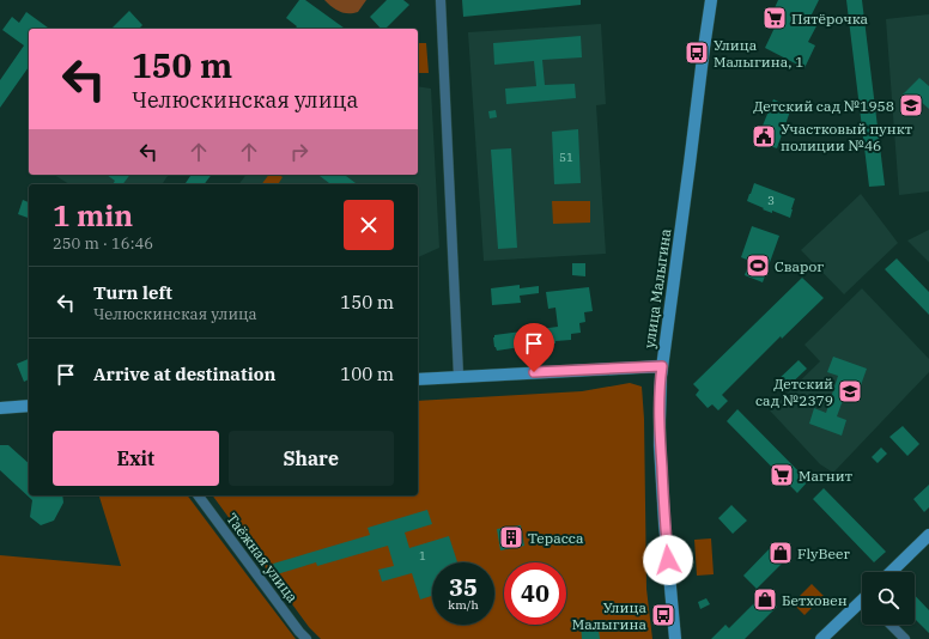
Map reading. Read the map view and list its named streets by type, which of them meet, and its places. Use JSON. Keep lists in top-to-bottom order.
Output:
{
  "streets": {
    "street": ["улица Малыгина", "Таёжная улица"]
  },
  "places": {
    "supermarket": ["Пятёрочка", "Магнит"],
    "bus stop": ["Улица Малыгина, 1", "Улица Малыгина"],
    "school or university": ["Детский сад №1958", "Детский сад №2379"],
    "public building": ["Участковый пункт полиции №46"],
    "sports": ["Сварог"],
    "building": ["Терасса"],
    "shop": ["FlyBeer", "Бетховен"]
  },
  "house_numbers": ["51", "3", "1"],
  "page": {
    "turn": ["150 m", "Челюскинская улица"],
    "heading": ["1 min", "250 m · 16:46"],
    "list": [
      {
        "name": "Turn left",
        "note": "Челюскинская улица",
        "value": "150 m"
      },
      {
        "name": "Arrive at destination",
        "value": "100 m"
      }
    ],
    "buttons": ["Exit", "Share"],
    "speed": "35 km/h",
    "limit": "40"
  }
}
